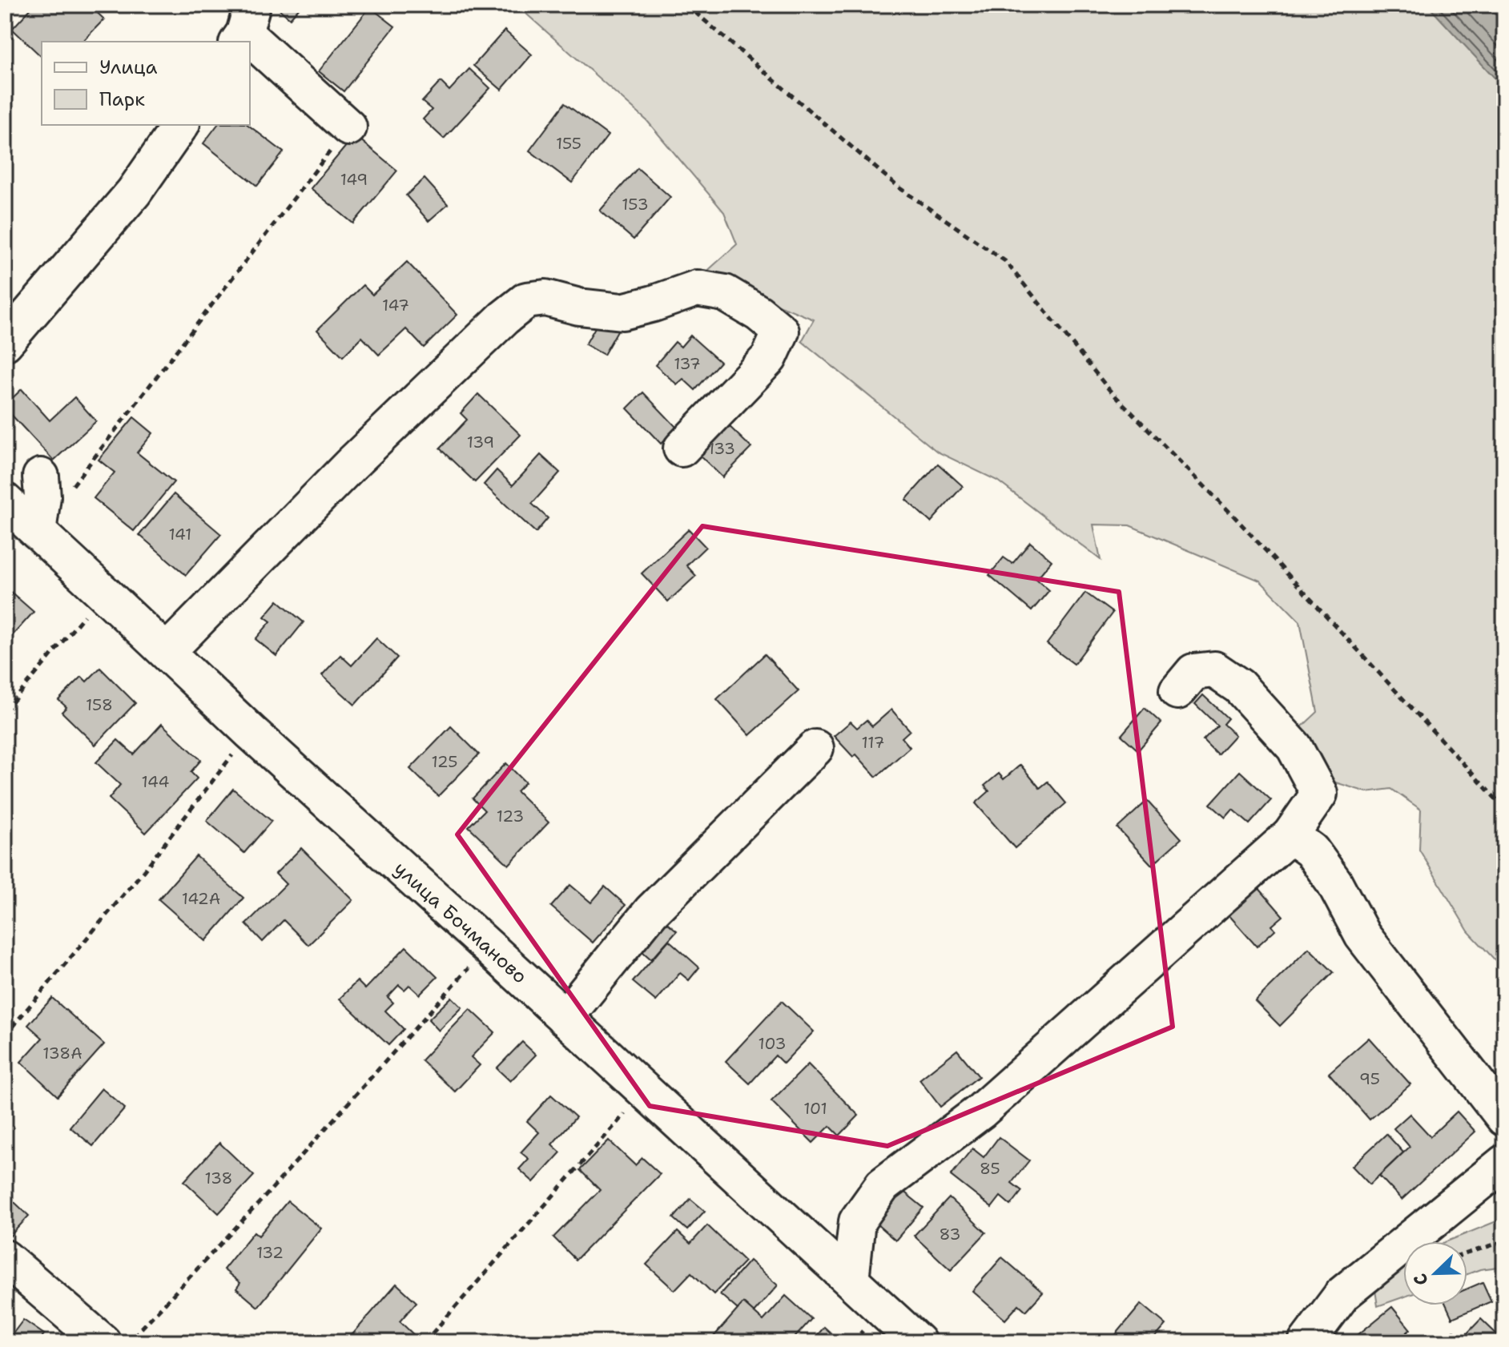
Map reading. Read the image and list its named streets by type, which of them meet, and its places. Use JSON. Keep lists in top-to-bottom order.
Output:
{
  "streets": {
    "street": ["улица Бочманово"]
  },
  "house_numbers": [
    "155",
    "149",
    "153",
    "147",
    "137",
    "139",
    "133",
    "141",
    "158",
    "117",
    "125",
    "144",
    "123",
    "142А",
    "103",
    "138А",
    "95",
    "101",
    "85",
    "138",
    "83",
    "132"
  ],
  "legend": ["Улица", "Парк"],
  "north": "bottom left"
}
